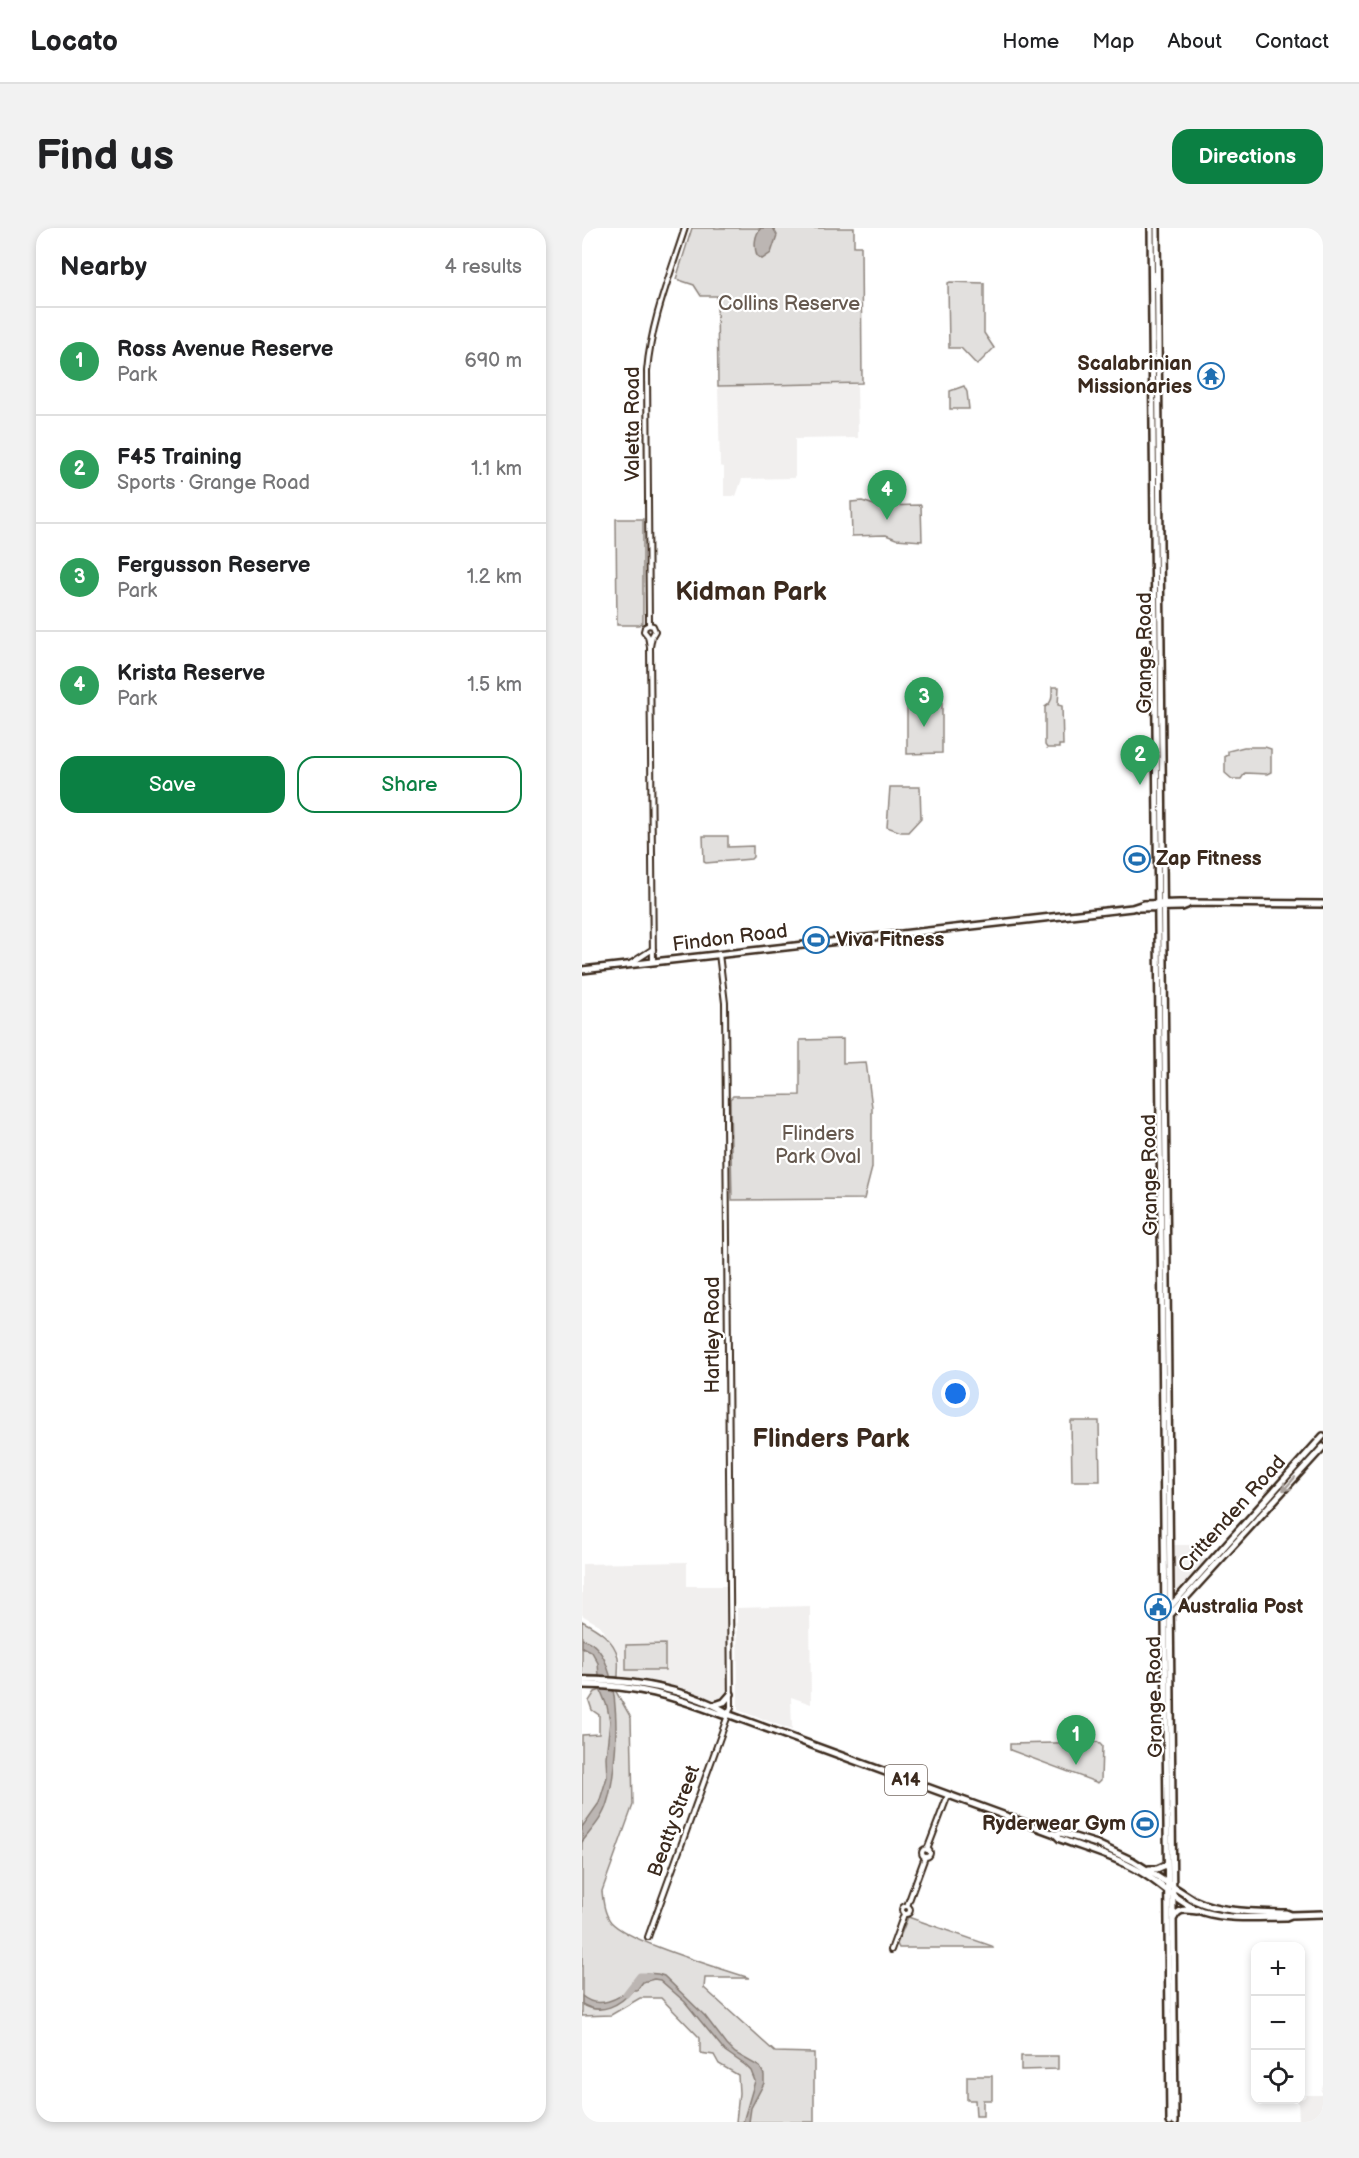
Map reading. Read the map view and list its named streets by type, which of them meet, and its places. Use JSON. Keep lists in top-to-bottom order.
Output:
{
  "streets": {
    "main road": [
      "Grange Road",
      "Findon Road",
      "Crittenden Road",
      "A14"
    ],
    "street": ["Valetta Road", "Hartley Road", "Beatty Street"]
  },
  "crossings": [
    ["Grange Road", "Findon Road"],
    ["Grange Road", "Crittenden Road"],
    ["Grange Road", "A14"],
    ["Findon Road", "Hartley Road"],
    ["Hartley Road", "A14"],
    ["Hartley Road", "Beatty Street"],
    ["A14", "Beatty Street"]
  ],
  "districts": ["Kidman Park", "Flinders Park"],
  "parks": ["Collins Reserve", "Flinders Park Oval"],
  "places": {
    "temple": ["Scalabrinian Missionaries"],
    "sports": ["Zap Fitness", "Viva Fitness", "Ryderwear Gym"],
    "public building": ["Australia Post"]
  },
  "page": {
    "header": "Locato",
    "nav": [
      "Home",
      "Map",
      "About",
      "Contact"
    ],
    "buttons": [
      "Directions",
      ["Save", "Share"]
    ],
    "title": "Find us",
    "heading": ["Nearby", "4 results"],
    "list": [
      {
        "mark": "1",
        "name": "Ross Avenue Reserve",
        "note": "Park",
        "value": "690 m"
      },
      {
        "mark": "2",
        "name": "F45 Training",
        "note": "Sports · Grange Road",
        "value": "1.1 km"
      },
      {
        "mark": "3",
        "name": "Fergusson Reserve",
        "note": "Park",
        "value": "1.2 km"
      },
      {
        "mark": "4",
        "name": "Krista Reserve",
        "note": "Park",
        "value": "1.5 km"
      }
    ],
    "pins": [
      "4",
      "3",
      "2",
      "1"
    ],
    "map_buttons": ["+", "−"]
  }
}
